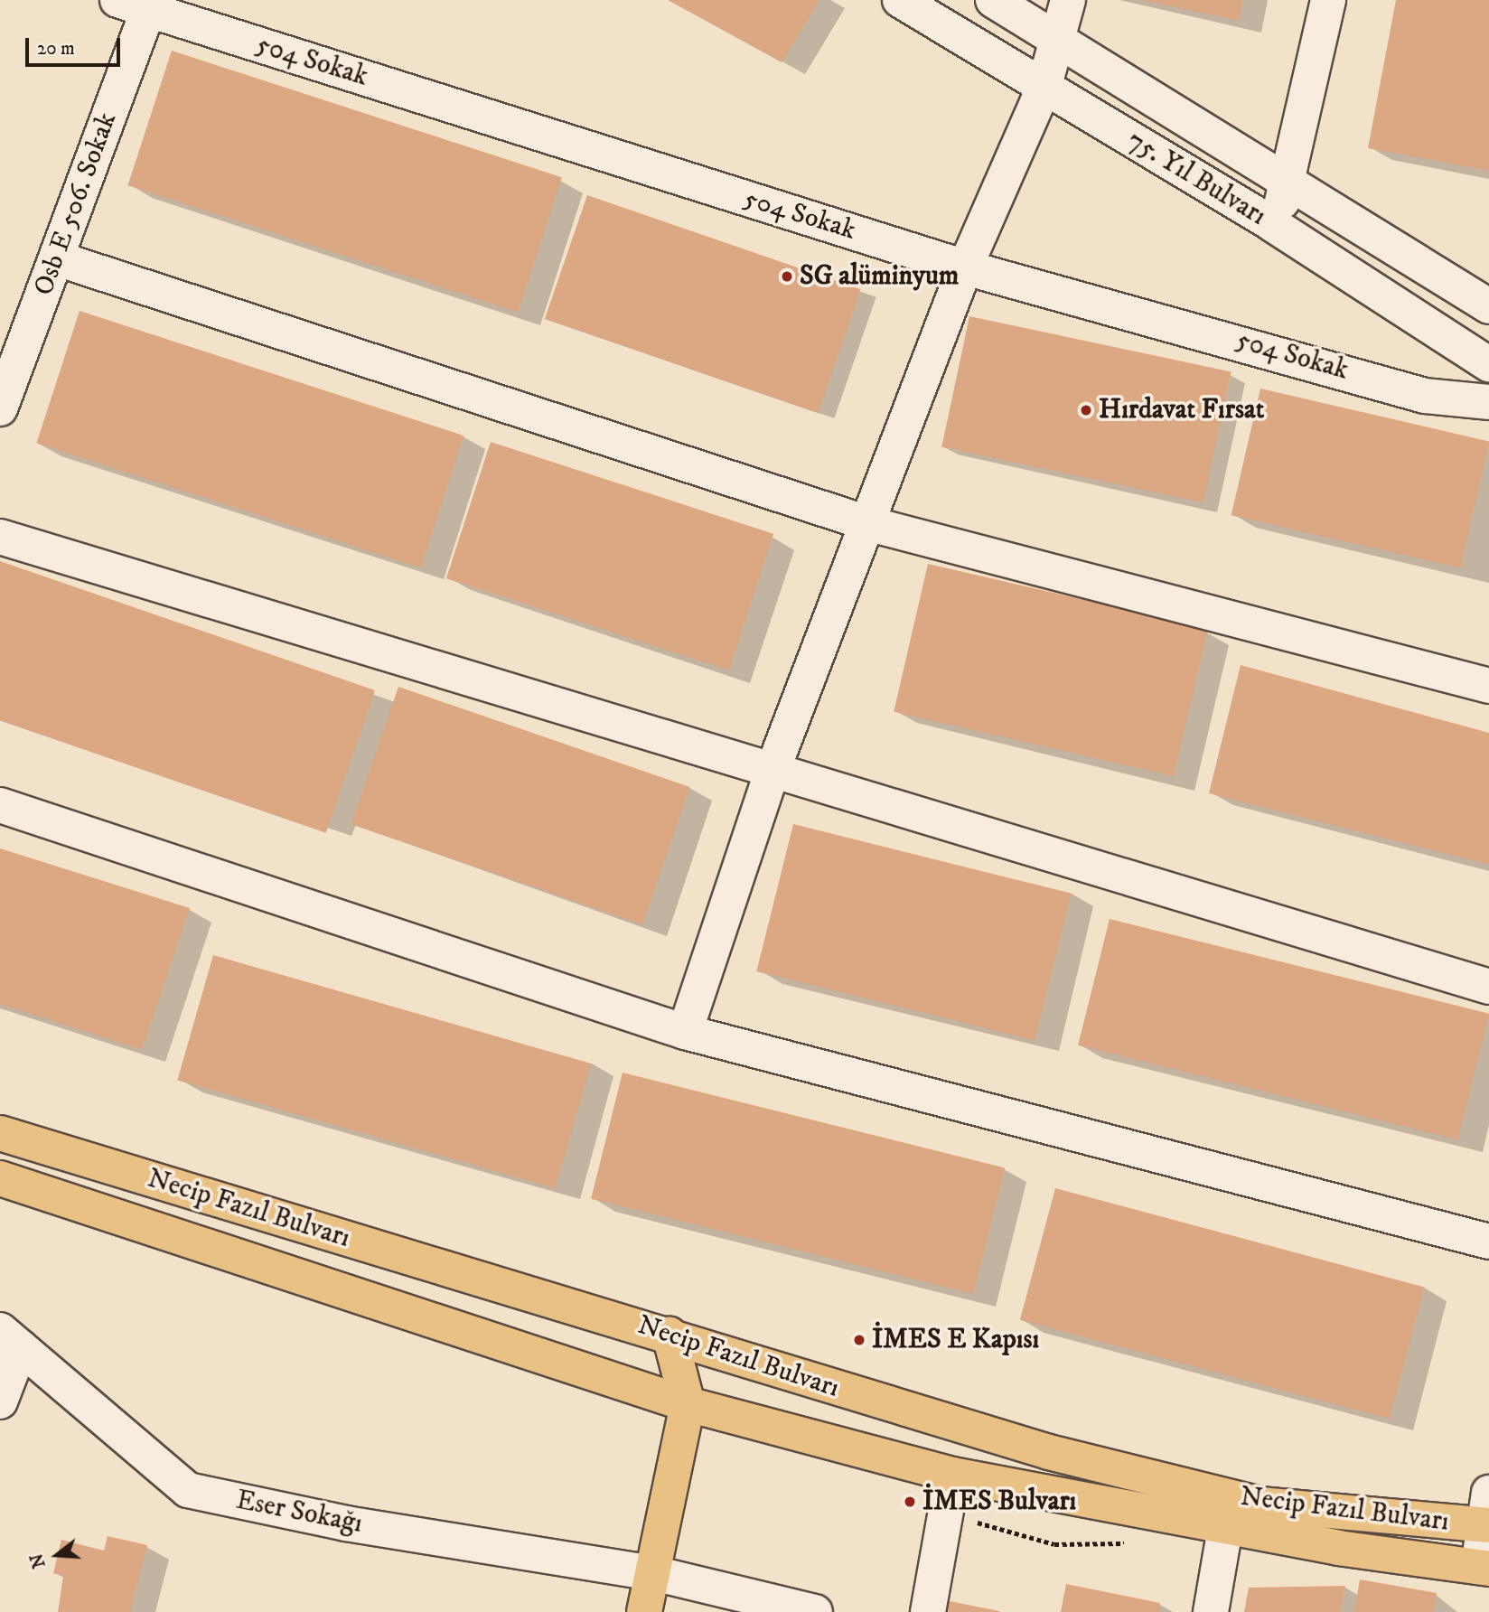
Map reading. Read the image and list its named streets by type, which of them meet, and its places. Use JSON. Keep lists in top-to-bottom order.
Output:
{
  "streets": {
    "main road": ["Necip Fazıl Bulvarı"],
    "street": [
      "504 Sokak",
      "75. Yıl Bulvarı",
      "Osb E 506. Sokak",
      "Eser Sokağı"
    ]
  },
  "crossings": [
    ["504 Sokak", "Osb E 506. Sokak"]
  ],
  "places": [
    "SG alüminyum",
    "Hırdavat Fırsat",
    "İMES E Kapısı",
    "İMES Bulvarı"
  ],
  "scale_bar": "20 m",
  "north": "left"
}
